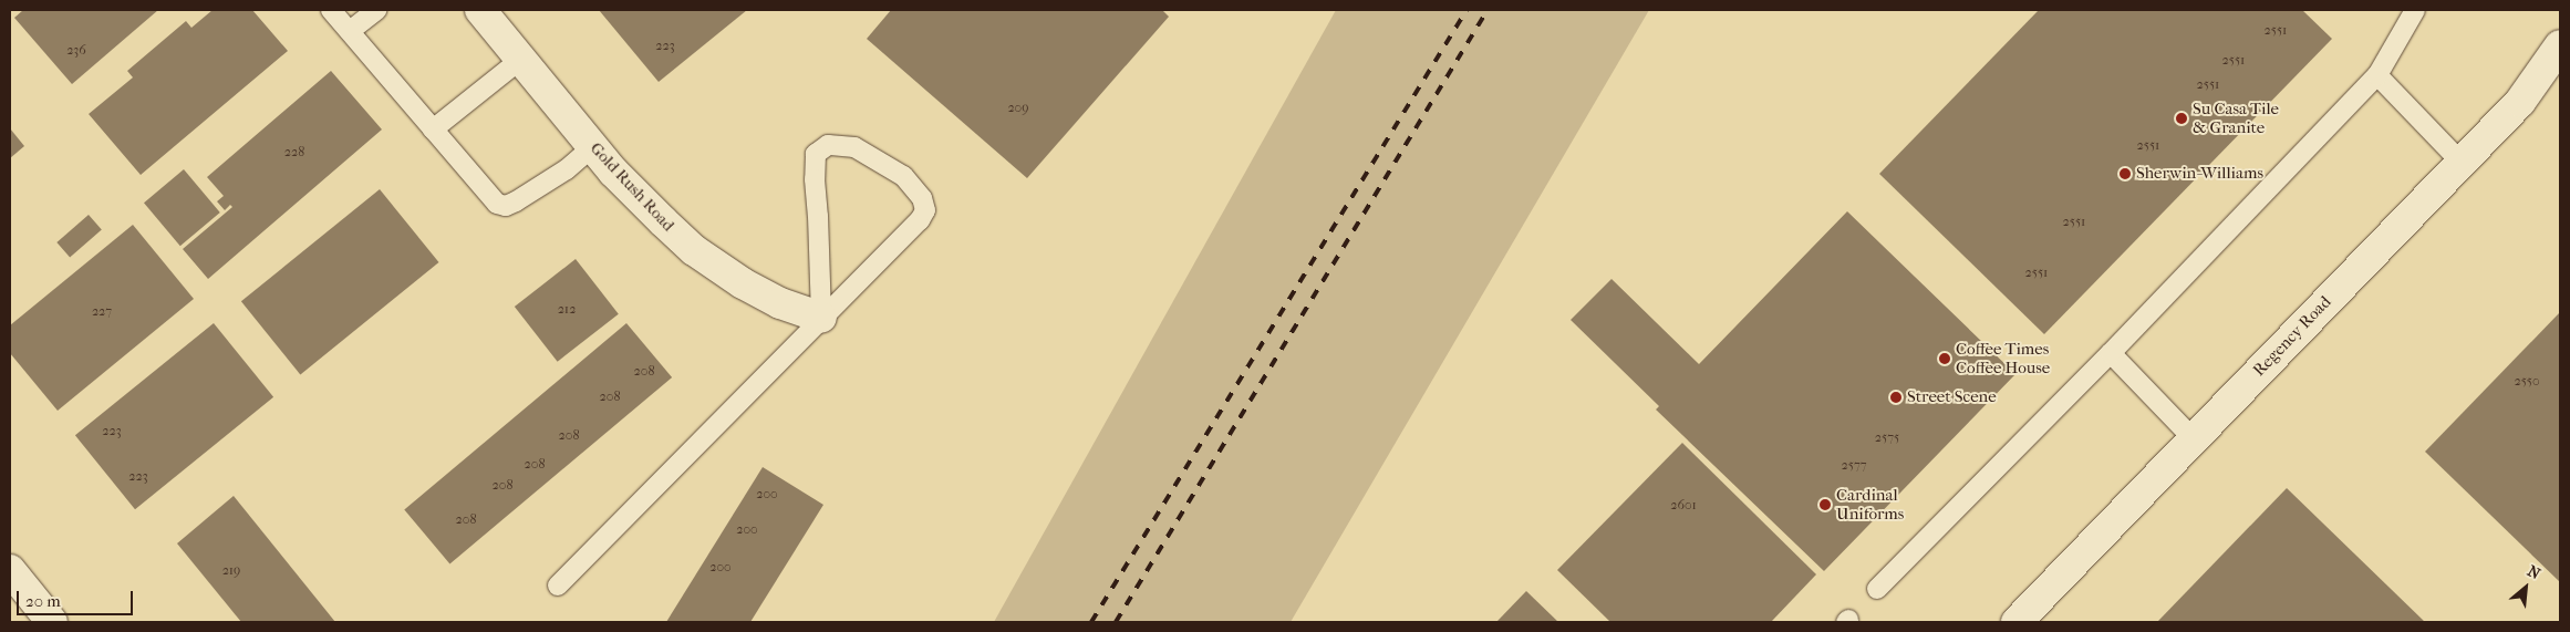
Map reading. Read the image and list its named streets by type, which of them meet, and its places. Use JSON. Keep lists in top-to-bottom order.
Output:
{
  "streets": {
    "street": ["Gold Rush Road", "Regency Road"]
  },
  "places": [
    "Su Casa Tile & Granite",
    "Sherwin-Williams",
    "Coffee Times Coffee House",
    "Street Scene",
    "Cardinal Uniforms"
  ],
  "house_numbers": [
    "2551",
    "223",
    "236",
    "2551",
    "2551",
    "209",
    "2551",
    "228",
    "2551",
    "2551",
    "212",
    "227",
    "208",
    "2550",
    "208",
    "223",
    "208",
    "2575",
    "208",
    "2577",
    "223",
    "208",
    "200",
    "2601",
    "208",
    "200",
    "200",
    "219"
  ],
  "scale_bar": "20 m",
  "north": "top right"
}
